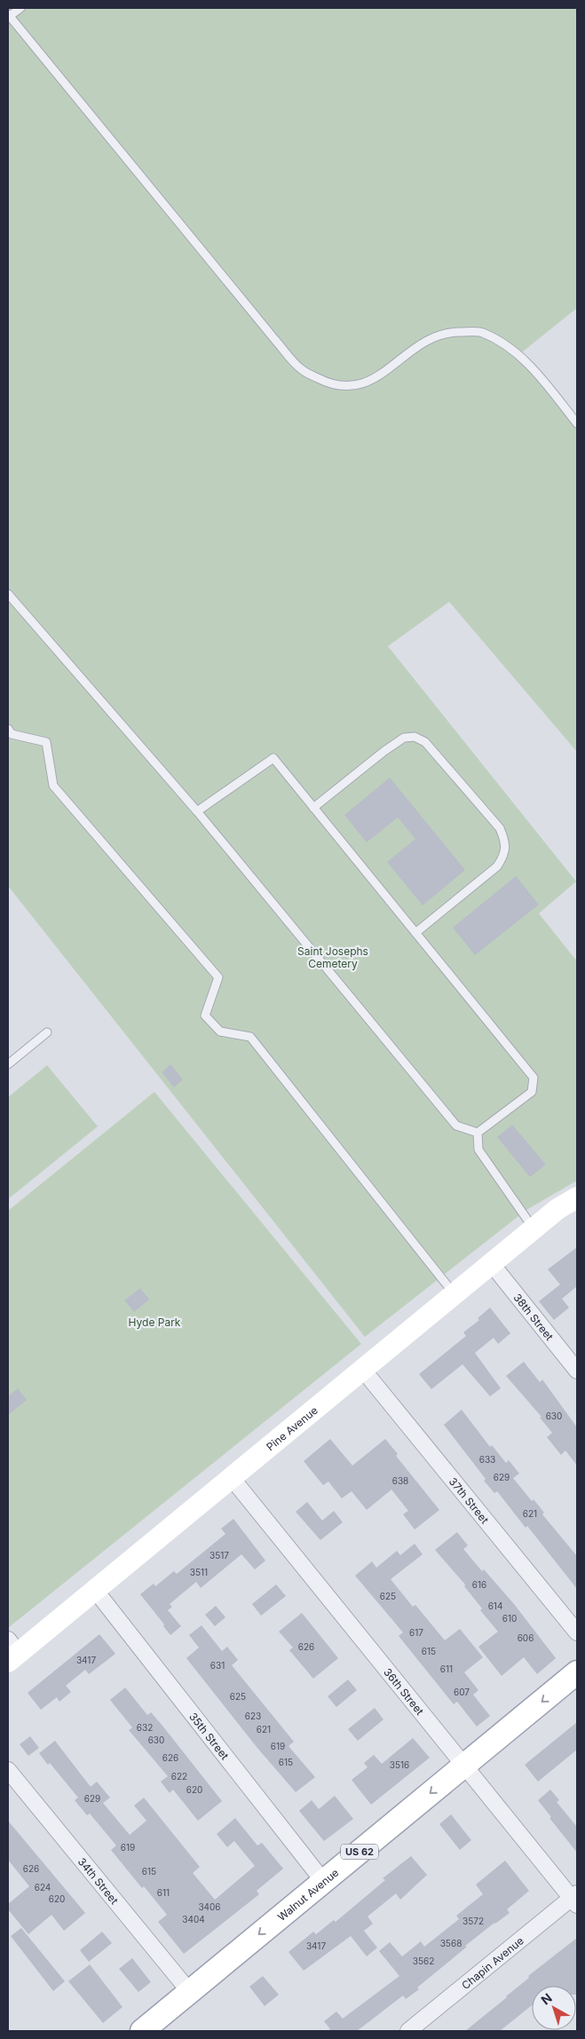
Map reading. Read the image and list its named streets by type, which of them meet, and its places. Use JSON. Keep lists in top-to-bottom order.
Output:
{
  "streets": {
    "main road": ["Pine Avenue", "US 62", "Walnut Avenue"],
    "street": [
      "38th Street",
      "37th Street",
      "36th Street",
      "35th Street",
      "34th Street",
      "Chapin Avenue"
    ]
  },
  "crossings": [
    ["38th Street", "Pine Avenue"],
    ["Pine Avenue", "37th Street"],
    ["Pine Avenue", "36th Street"],
    ["Pine Avenue", "35th Street"],
    ["36th Street", "Walnut Avenue"],
    ["36th Street", "Chapin Avenue"],
    ["35th Street", "Walnut Avenue"],
    ["34th Street", "Walnut Avenue"]
  ],
  "one_way": ["Walnut Avenue"],
  "parks": ["Saint Josephs Cemetery", "Hyde Park"],
  "house_numbers": [
    "630",
    "633",
    "629",
    "638",
    "621",
    "3517",
    "3511",
    "616",
    "625",
    "614",
    "610",
    "617",
    "606",
    "626",
    "615",
    "3417",
    "631",
    "611",
    "607",
    "625",
    "623",
    "632",
    "621",
    "630",
    "619",
    "626",
    "615",
    "3516",
    "622",
    "620",
    "629",
    "619",
    "626",
    "615",
    "624",
    "611",
    "620",
    "3406",
    "3404",
    "3572",
    "3568",
    "3417",
    "3562"
  ],
  "north": "top left"
}
